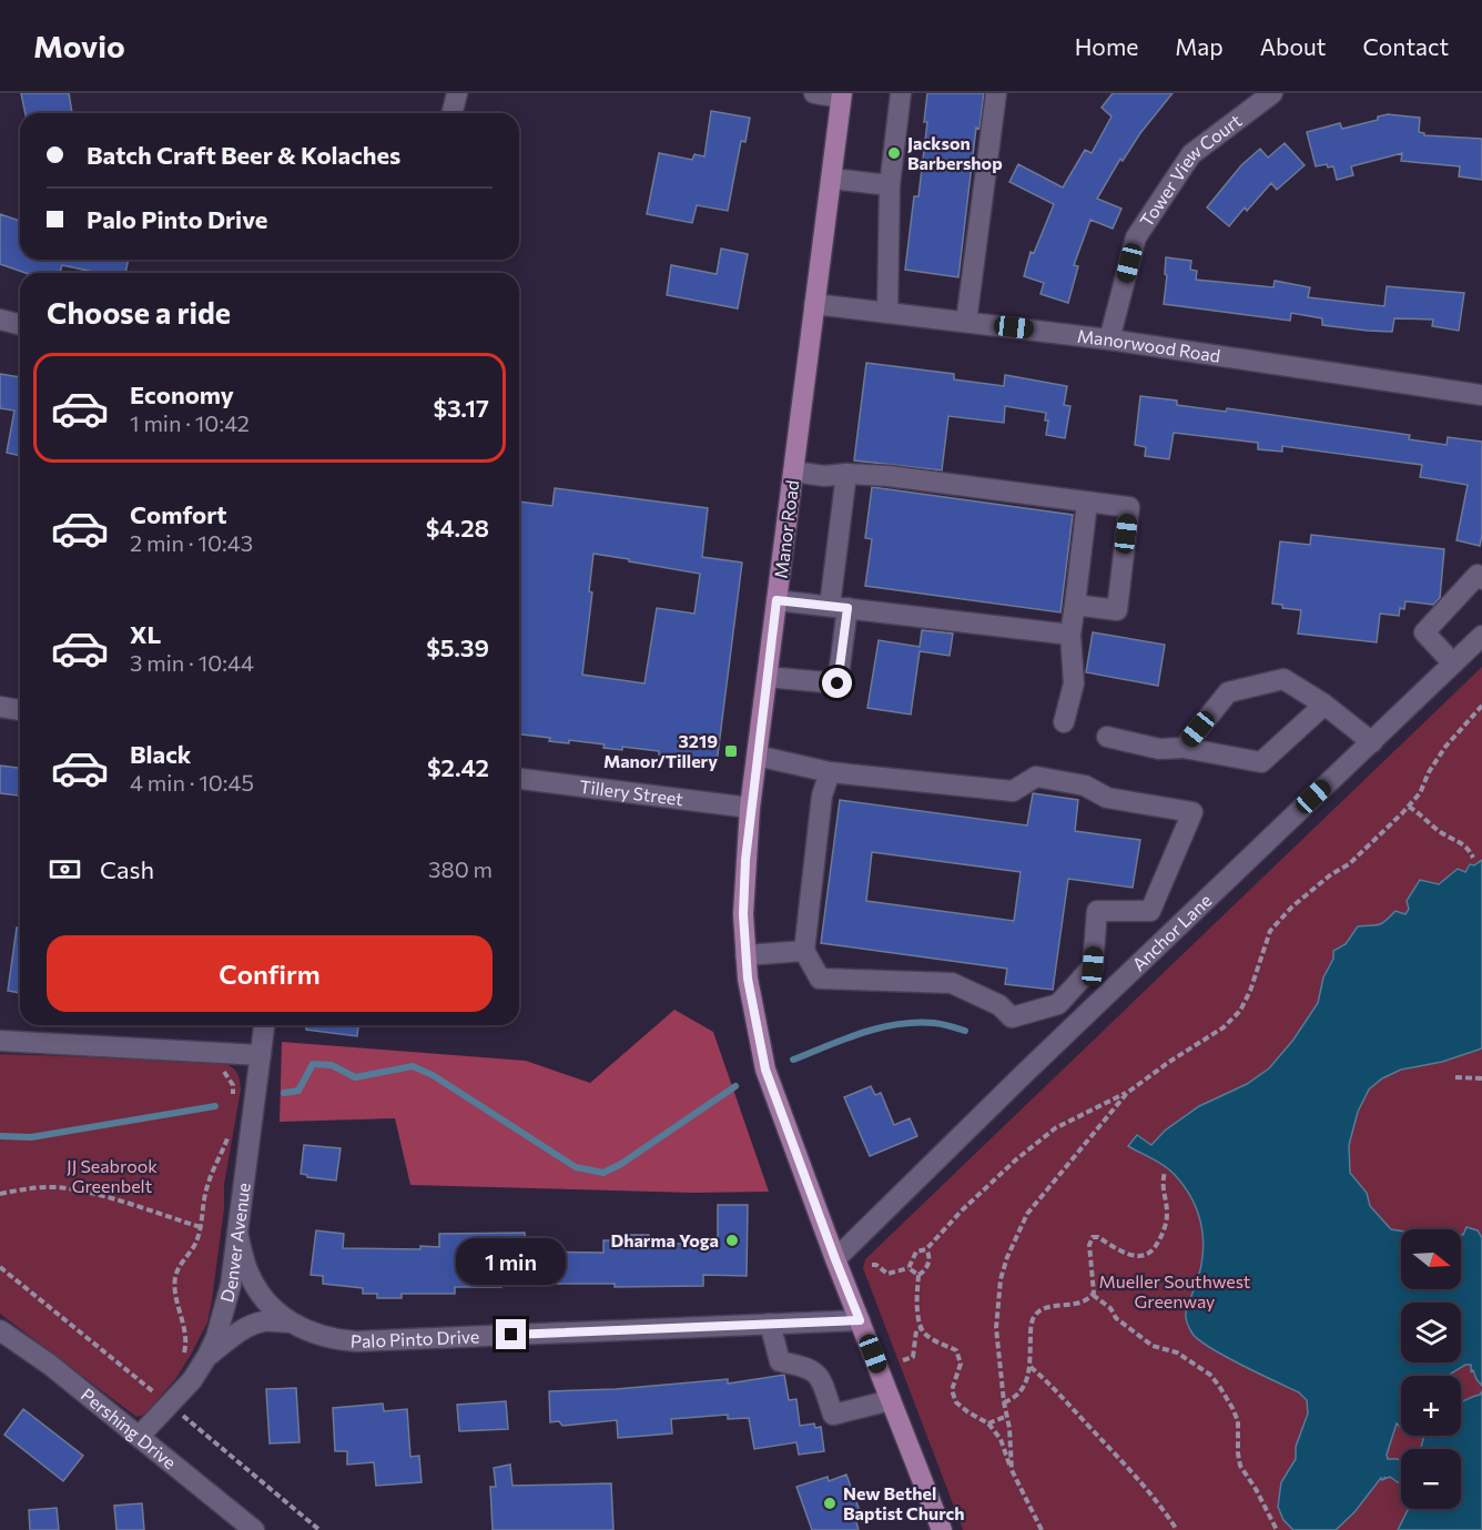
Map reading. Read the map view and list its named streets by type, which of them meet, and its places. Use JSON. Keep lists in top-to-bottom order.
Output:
{
  "streets": {
    "main road": ["Manor Road"],
    "street": [
      "Tower View Court",
      "Manorwood Road",
      "Tillery Street",
      "Anchor Lane",
      "Denver Avenue",
      "Palo Pinto Drive",
      "Pershing Drive"
    ]
  },
  "crossings": [
    ["Tower View Court", "Manorwood Road"],
    ["Manorwood Road", "Manor Road"],
    ["Manor Road", "Tillery Street"],
    ["Manor Road", "Anchor Lane"],
    ["Manor Road", "Palo Pinto Drive"],
    ["Denver Avenue", "Palo Pinto Drive"],
    ["Denver Avenue", "Pershing Drive"]
  ],
  "parks": ["JJ Seabrook Greenbelt", "Mueller Southwest Greenway"],
  "places": {
    "other": ["Jackson Barbershop", "Dharma Yoga", "New Bethel Baptist Church"],
    "transit": ["3219 Manor/Tillery"]
  },
  "north": "right",
  "page": {
    "header": "Movio",
    "nav": [
      "Home",
      "Map",
      "About",
      "Contact"
    ],
    "banner": ["Batch Craft Beer & Kolaches", "Palo Pinto Drive"],
    "heading": "Choose a ride",
    "list": [
      {
        "name": "Economy",
        "note": "1 min · 10:42",
        "value": "$3.17"
      },
      {
        "name": "Comfort",
        "note": "2 min · 10:43",
        "value": "$4.28"
      },
      {
        "name": "XL",
        "note": "3 min · 10:44",
        "value": "$5.39"
      },
      {
        "name": "Black",
        "note": "4 min · 10:45",
        "value": "$2.42"
      }
    ],
    "pay": ["Cash", "380 m"],
    "buttons": "Confirm",
    "map_buttons": ["+", "−"],
    "bubble": "1 min"
  }
}
